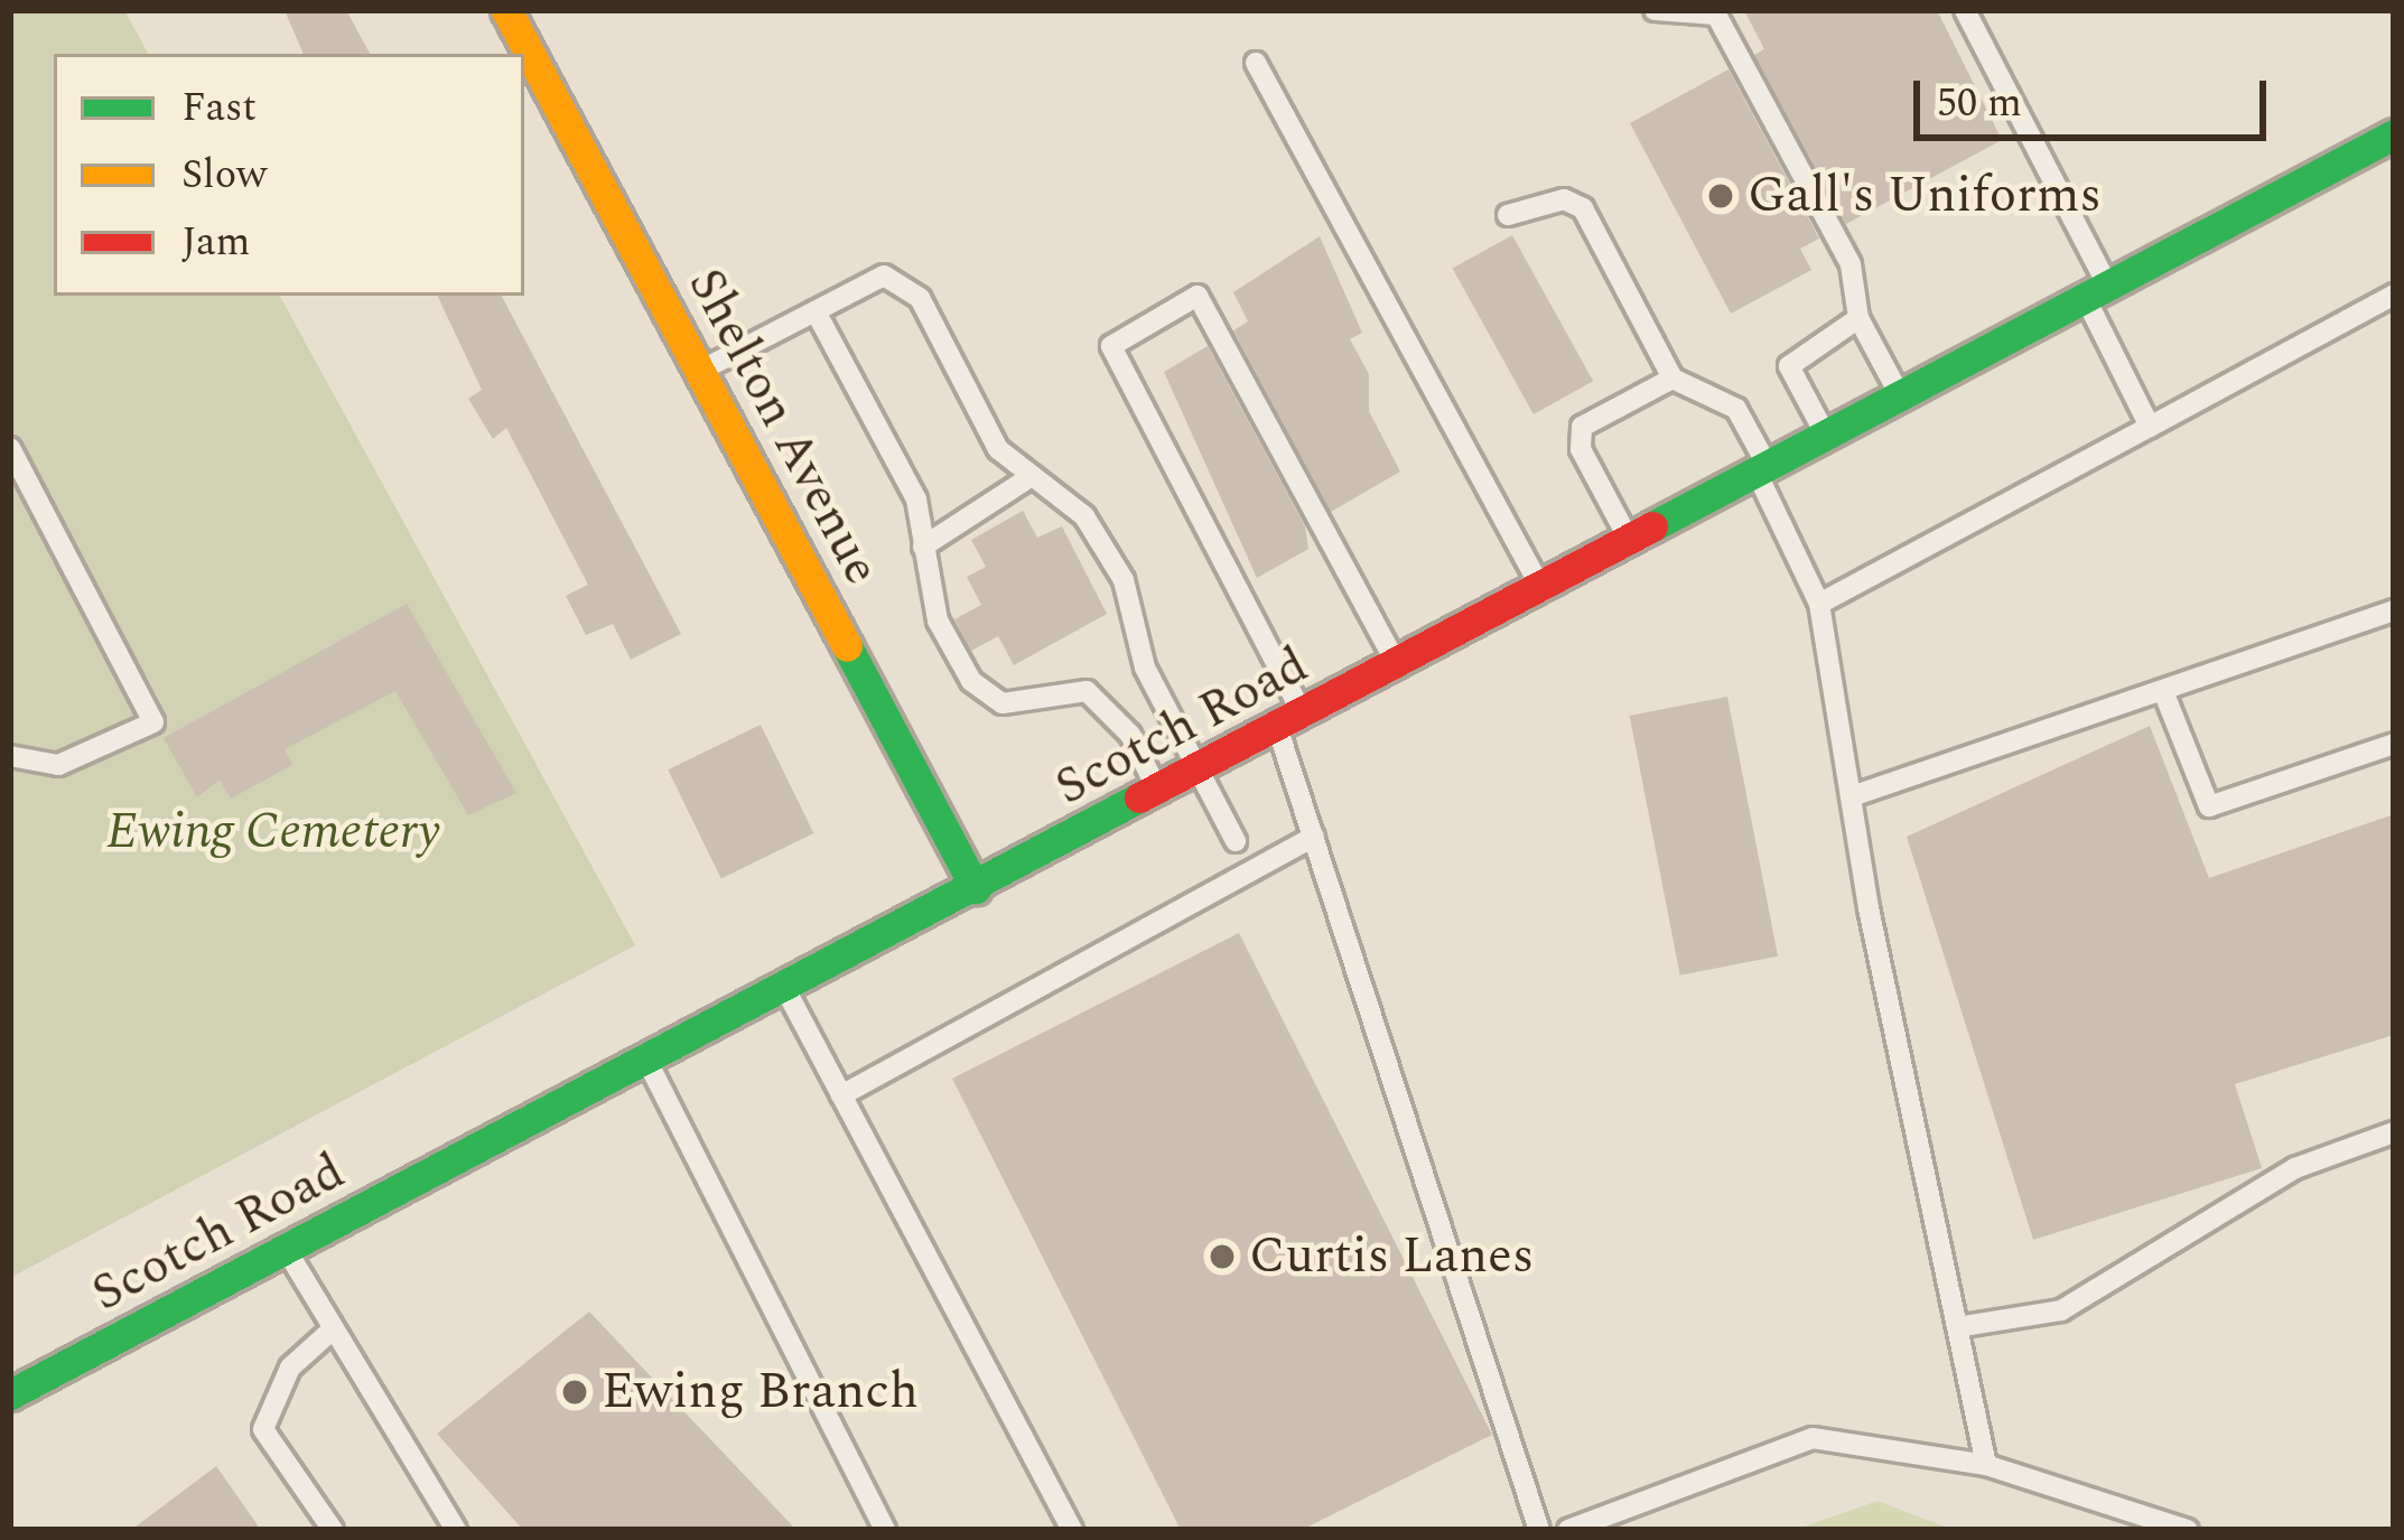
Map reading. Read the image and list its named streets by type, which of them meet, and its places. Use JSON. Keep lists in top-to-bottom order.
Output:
{
  "streets": {
    "main road": ["Shelton Avenue", "Scotch Road"]
  },
  "crossings": [
    ["Shelton Avenue", "Scotch Road"]
  ],
  "parks": ["Ewing Cemetery"],
  "places": ["Gall's Uniforms", "Curtis Lanes", "Ewing Branch"],
  "legend": ["Fast", "Slow", "Jam"],
  "scale_bar": "50 m"
}
